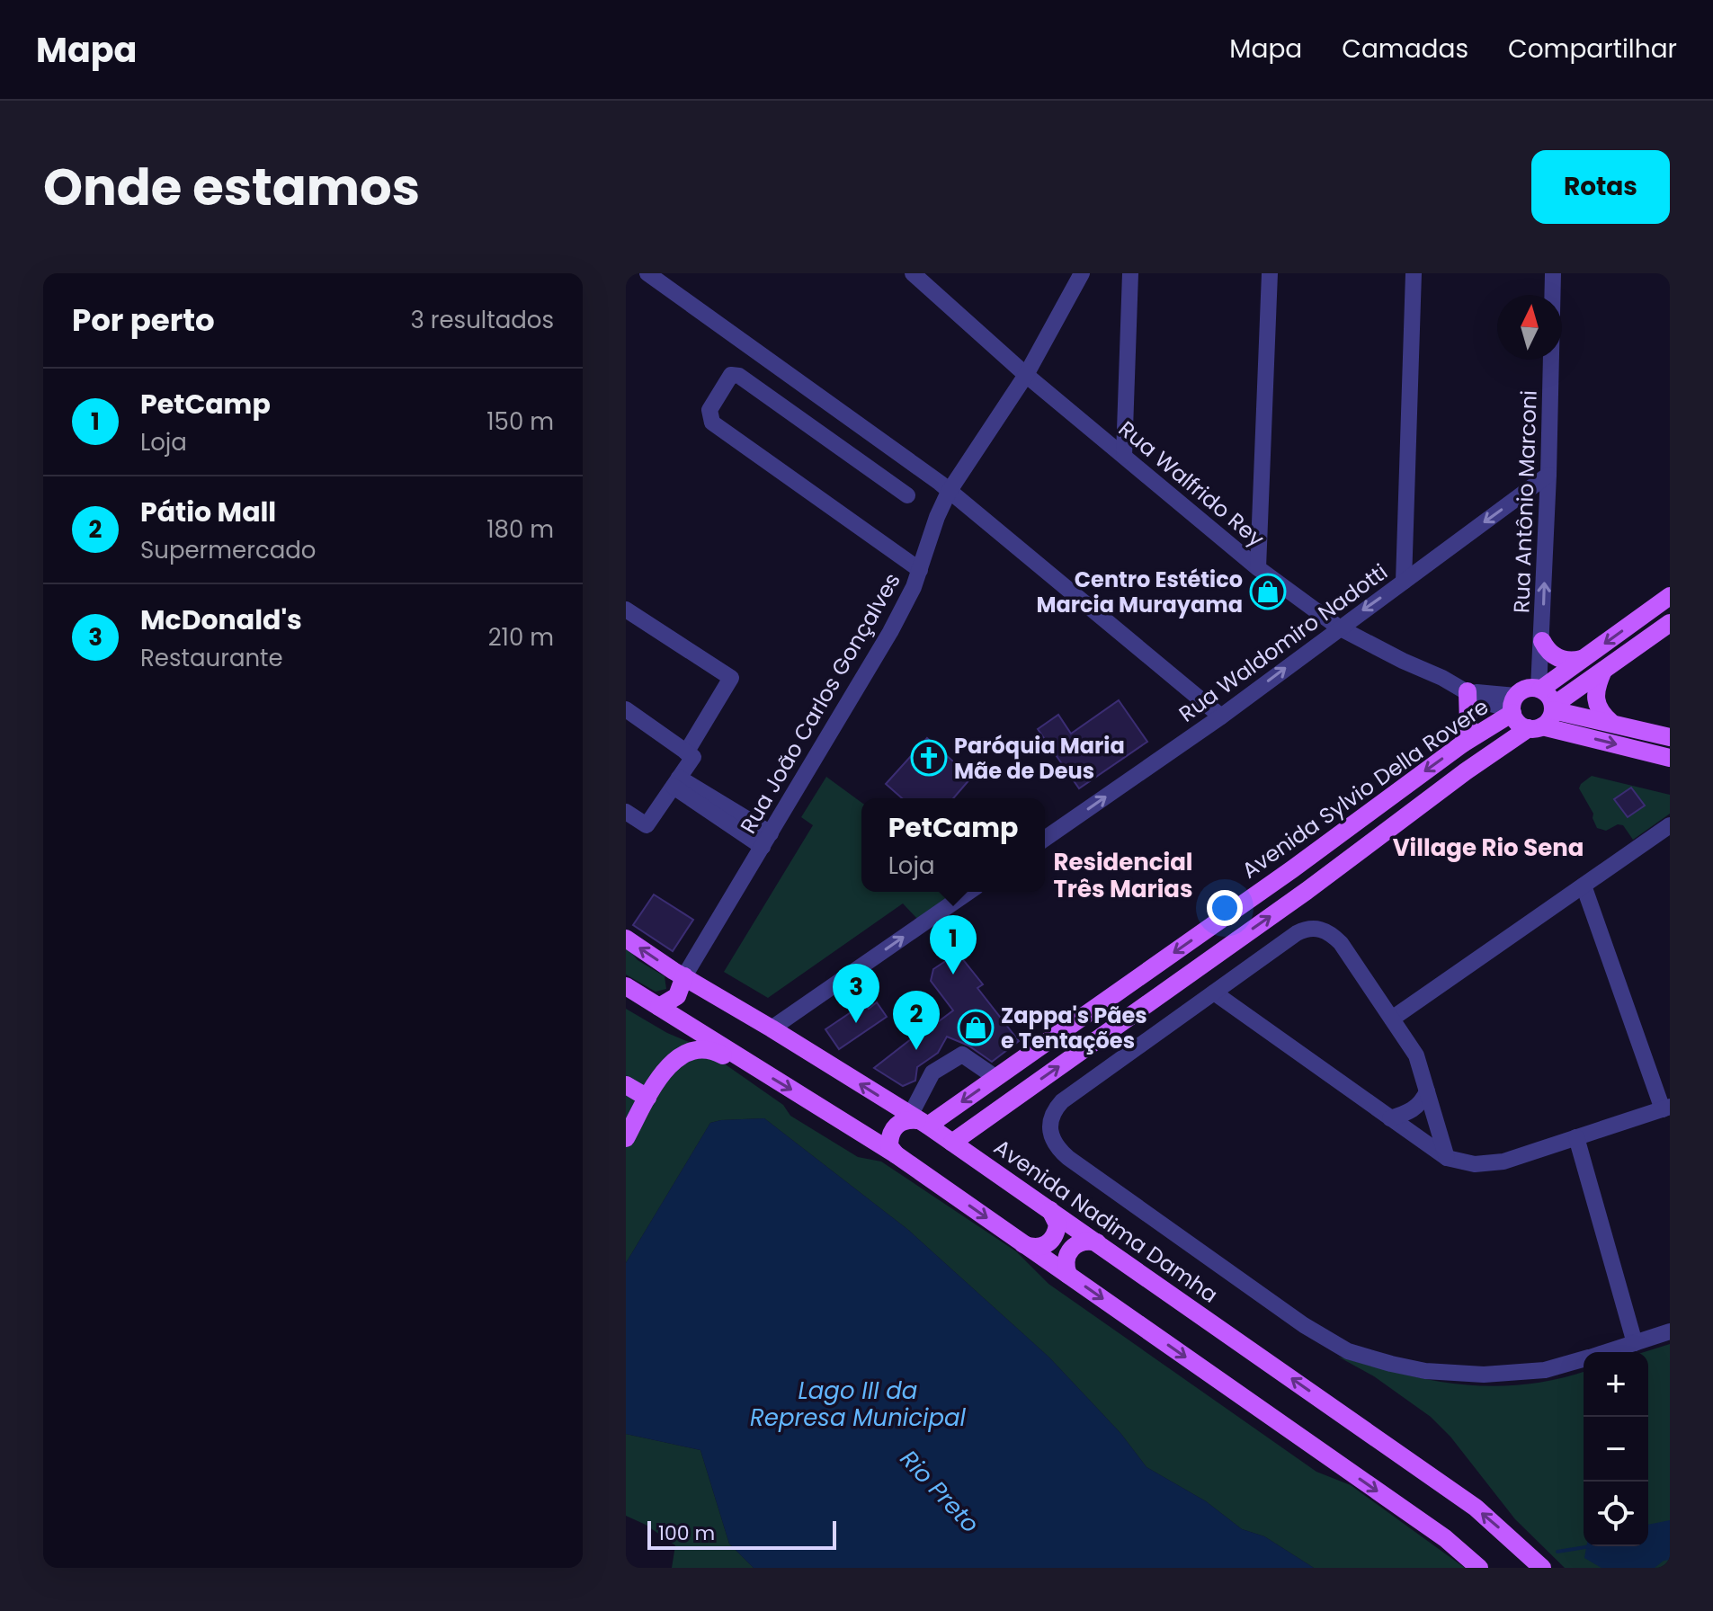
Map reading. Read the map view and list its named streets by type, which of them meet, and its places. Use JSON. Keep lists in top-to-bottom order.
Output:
{
  "streets": {
    "main road": ["Avenida Sylvio Della Rovere", "Avenida Nadima Damha"],
    "street": [
      "Rua Walfrido Rey",
      "Rua Antônio Marconi",
      "Rua Waldomiro Nadotti",
      "Rua João Carlos Gonçalves"
    ]
  },
  "crossings": [
    ["Rua Walfrido Rey", "Rua Antônio Marconi"],
    ["Rua Walfrido Rey", "Rua Waldomiro Nadotti"],
    ["Rua Walfrido Rey", "Rua João Carlos Gonçalves"],
    ["Rua Walfrido Rey", "Avenida Sylvio Della Rovere"],
    ["Rua Antônio Marconi", "Rua Waldomiro Nadotti"],
    ["Rua Antônio Marconi", "Avenida Sylvio Della Rovere"],
    ["Rua João Carlos Gonçalves", "Avenida Nadima Damha"],
    ["Avenida Sylvio Della Rovere", "Avenida Nadima Damha"]
  ],
  "districts": ["Village Rio Sena", "Residencial Três Marias"],
  "water": ["Lago III da Represa Municipal", "Rio Preto"],
  "places": {
    "shop": ["Centro Estético Marcia Murayama", "Zappa's Pães e Tentações"],
    "church": ["Paróquia Maria Mãe de Deus"]
  },
  "scale_bar": "100 m",
  "north": "top",
  "page": {
    "header": "Mapa",
    "nav": ["Mapa", "Camadas", "Compartilhar"],
    "title": "Onde estamos",
    "buttons": "Rotas",
    "heading": ["Por perto", "3 resultados"],
    "list": [
      {
        "mark": "1",
        "name": "PetCamp",
        "note": "Loja",
        "value": "150 m"
      },
      {
        "mark": "2",
        "name": "Pátio Mall",
        "note": "Supermercado",
        "value": "180 m"
      },
      {
        "mark": "3",
        "name": "McDonald's",
        "note": "Restaurante",
        "value": "210 m"
      }
    ],
    "popup": ["PetCamp", "Loja"],
    "pins": ["1", "3", "2"],
    "map_buttons": ["+", "−"],
    "scale": "100 m"
  }
}
